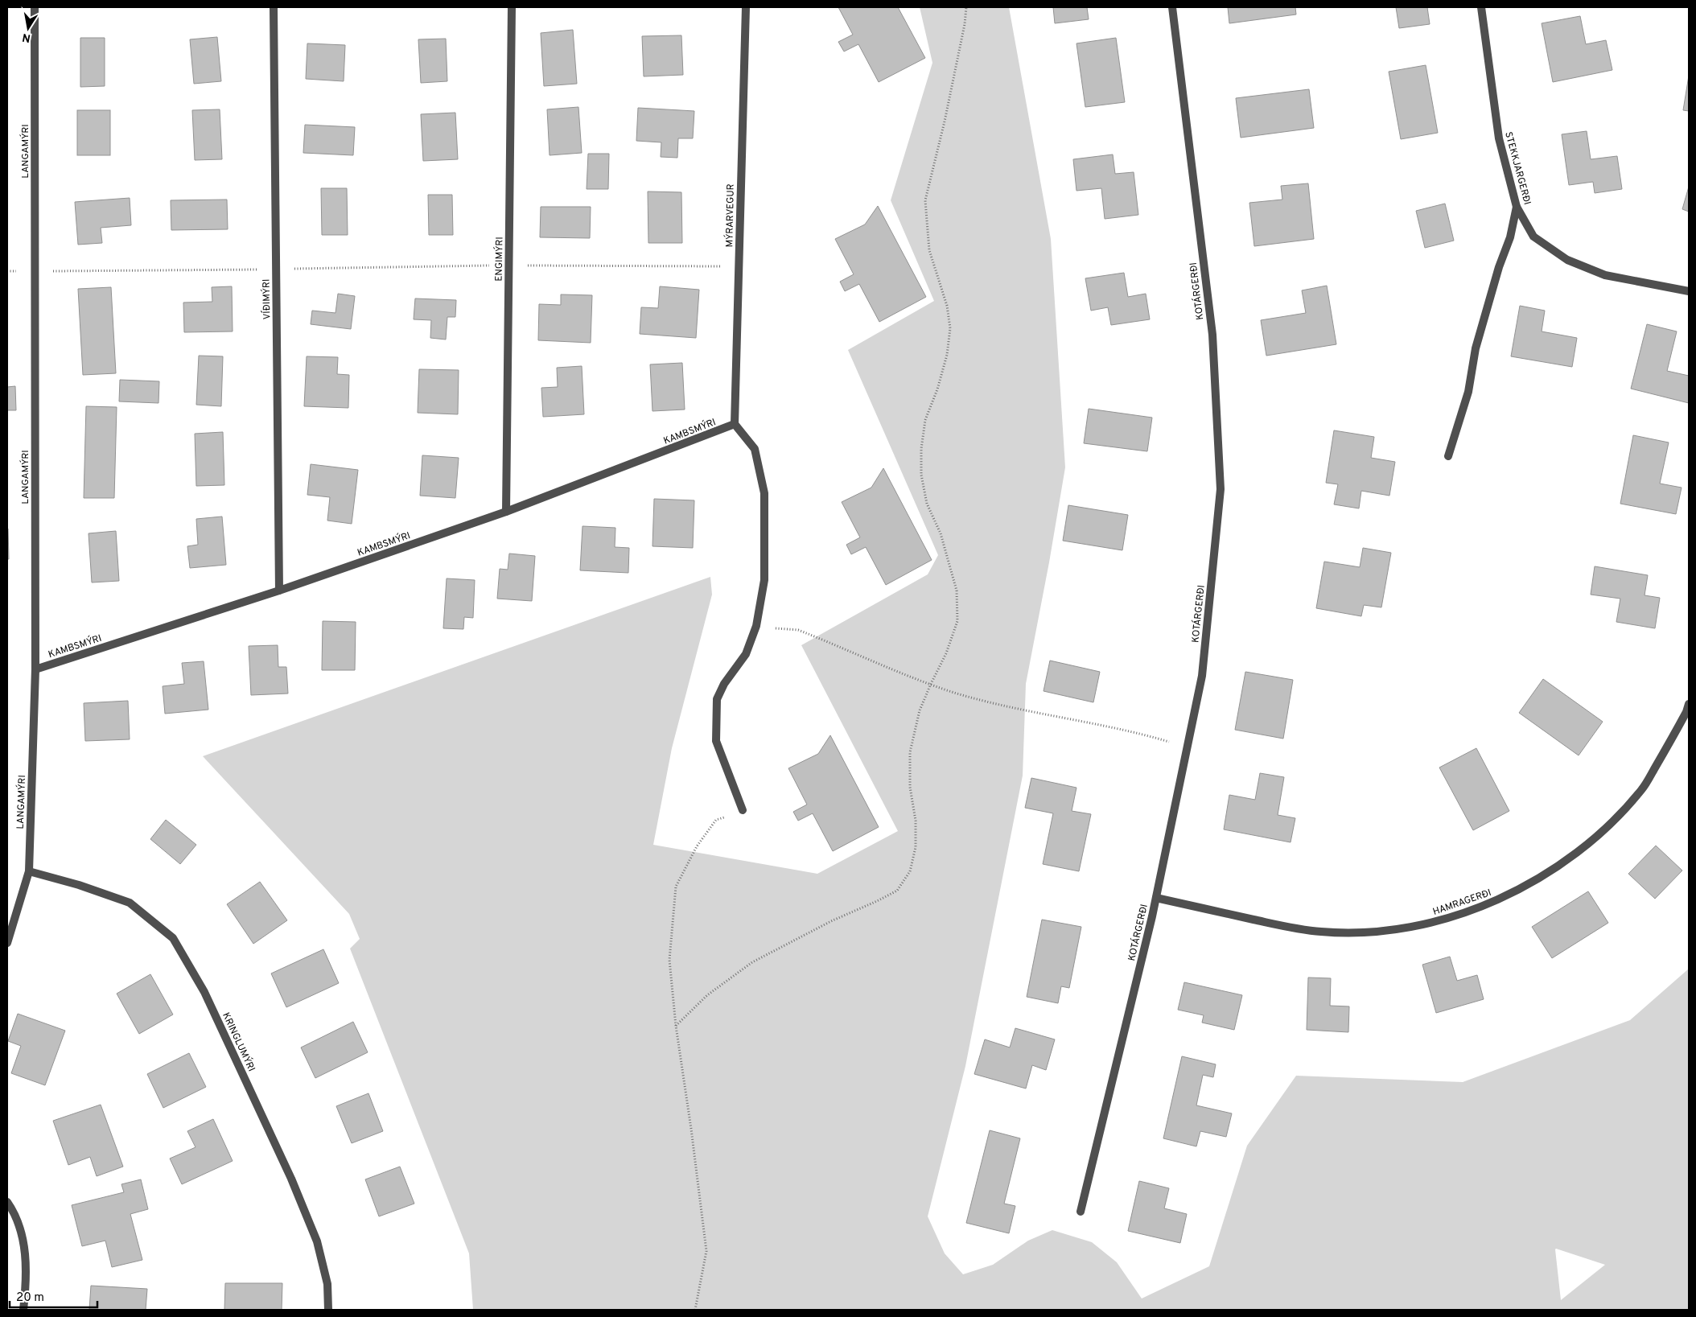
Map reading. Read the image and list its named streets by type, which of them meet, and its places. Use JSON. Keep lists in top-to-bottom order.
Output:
{
  "streets": {
    "street": [
      "LANGAMÝRI",
      "STEKKJARGERÐI",
      "MÝRARVEGUR",
      "ENGIMÝRI",
      "KOTÁRGERÐI",
      "VÍÐIMÝRI",
      "KAMBSMÝRI",
      "HAMRAGERÐI",
      "KRINGLUMÝRI"
    ]
  },
  "crossings": [
    ["LANGAMÝRI", "KAMBSMÝRI"],
    ["LANGAMÝRI", "KRINGLUMÝRI"],
    ["MÝRARVEGUR", "KAMBSMÝRI"],
    ["ENGIMÝRI", "KAMBSMÝRI"],
    ["KOTÁRGERÐI", "HAMRAGERÐI"],
    ["VÍÐIMÝRI", "KAMBSMÝRI"]
  ],
  "scale_bar": "20 m",
  "north": "bottom"
}
